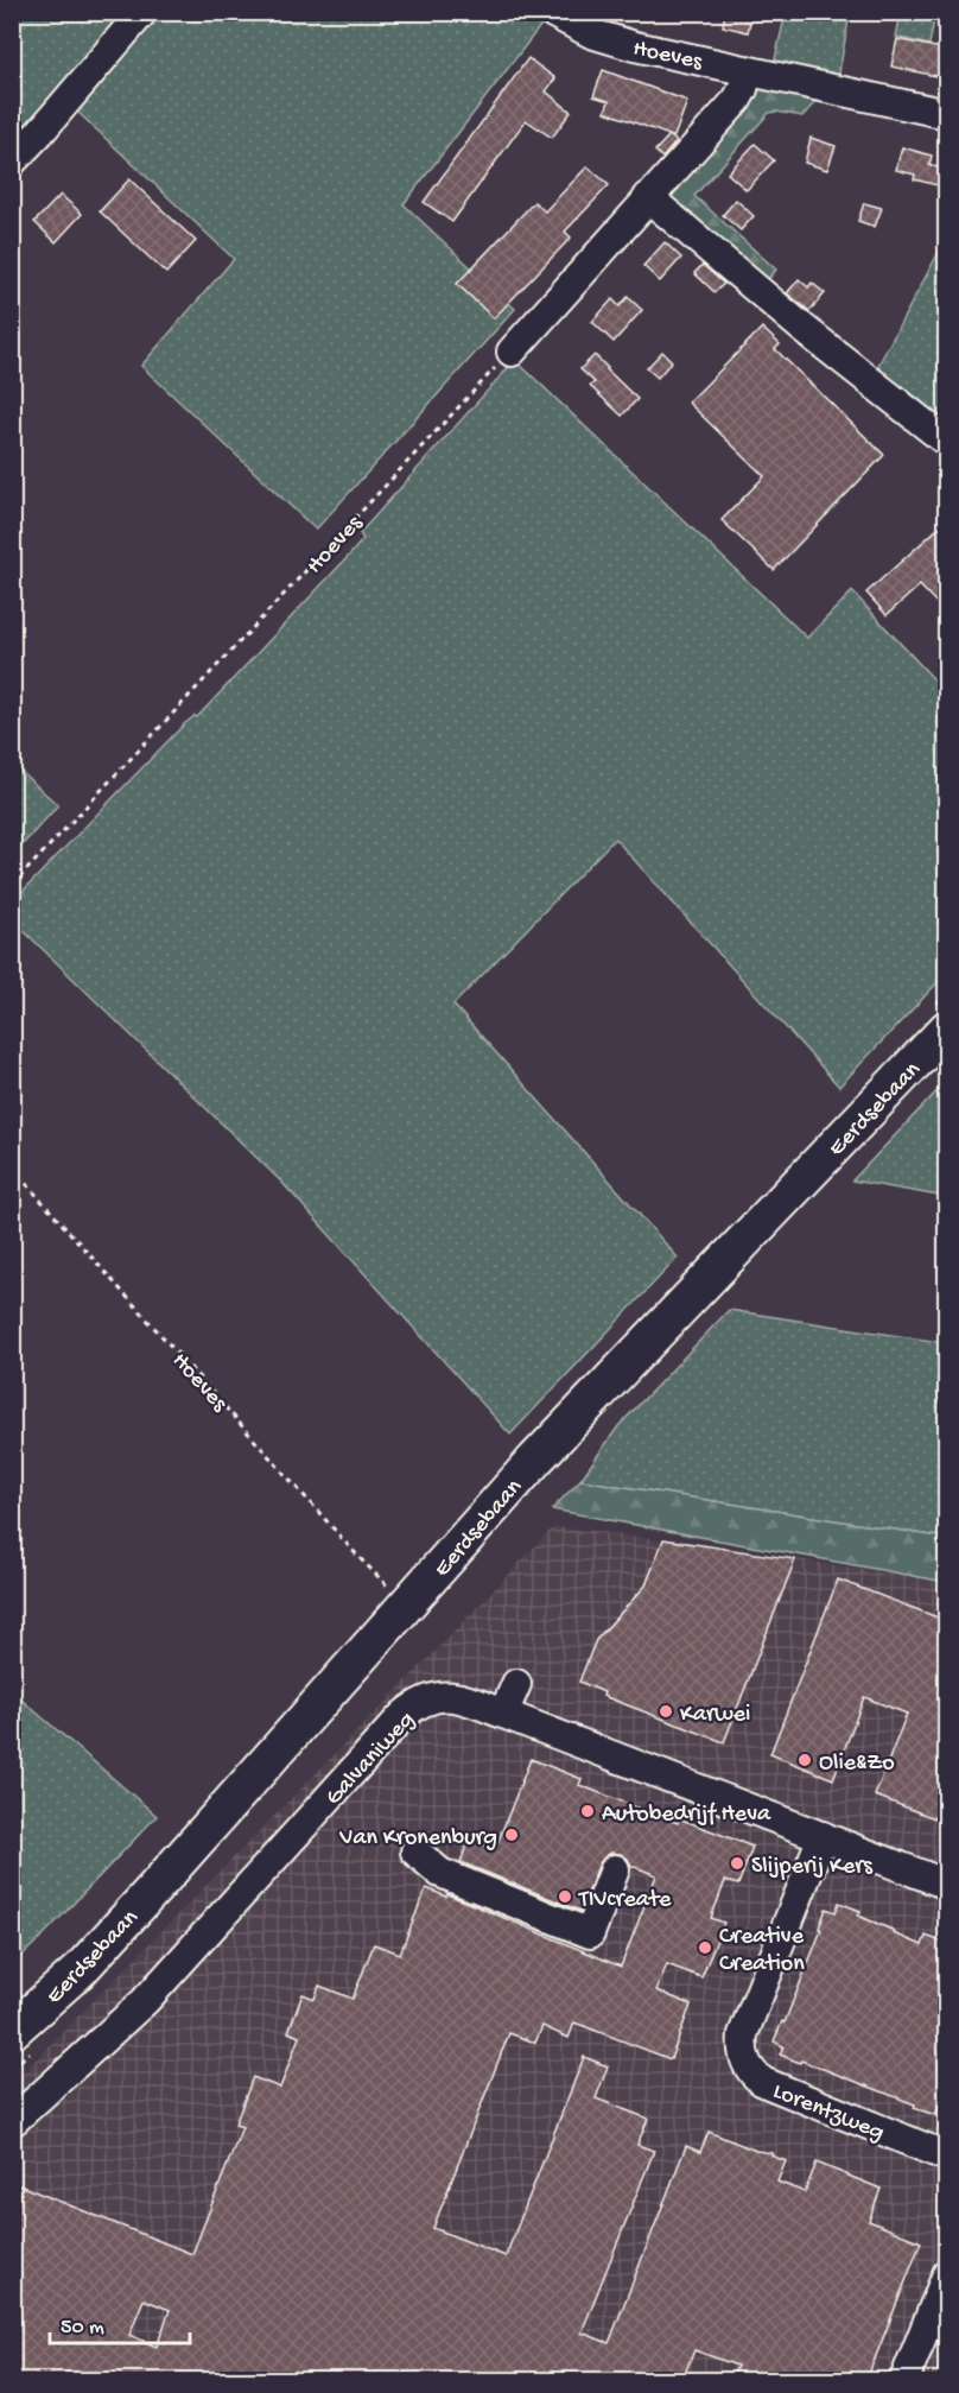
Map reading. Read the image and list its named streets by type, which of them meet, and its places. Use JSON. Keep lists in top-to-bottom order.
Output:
{
  "streets": {
    "main road": ["Eerdsebaan"],
    "street": ["Hoeves", "Galvaniweg", "Lorentzweg"]
  },
  "crossings": [
    ["Galvaniweg", "Lorentzweg"]
  ],
  "places": [
    "Karwei",
    "Olie&Zo",
    "Autobedrijf Heva",
    "Van Kronenburg",
    "Slijperij Kers",
    "TIVcreate",
    "Creative Creation"
  ],
  "scale_bar": "50 m"
}
